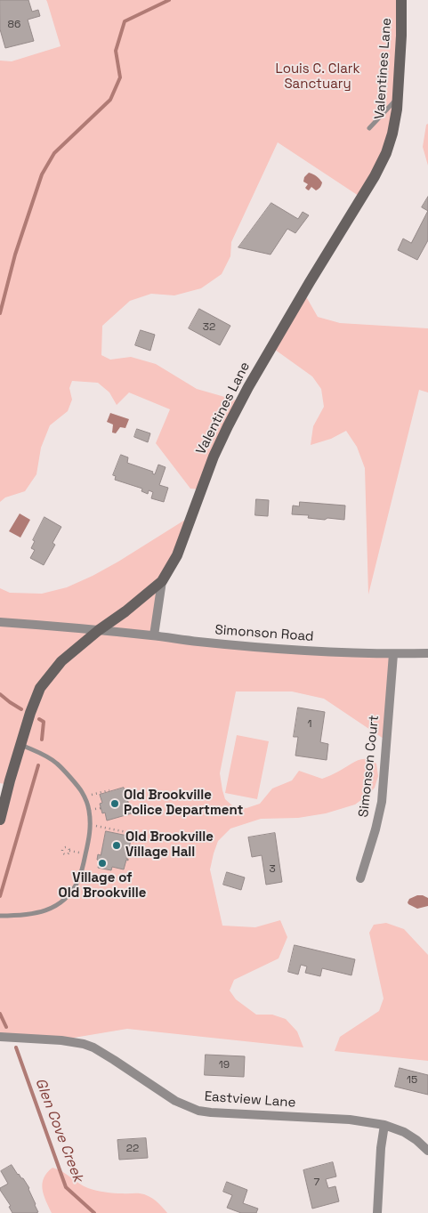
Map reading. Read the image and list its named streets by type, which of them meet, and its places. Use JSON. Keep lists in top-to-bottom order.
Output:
{
  "streets": {
    "street": [
      "Valentines Lane",
      "Simonson Road",
      "Simonson Court",
      "Eastview Lane"
    ]
  },
  "crossings": [
    ["Valentines Lane", "Simonson Road"],
    ["Simonson Road", "Simonson Court"]
  ],
  "water": ["Glen Cove Creek"],
  "parks": ["Louis C. Clark Sanctuary"],
  "places": ["Old Brookville Police Department", "Old Brookville Village Hall", "Village of Old Brookville"],
  "house_numbers": [
    "86",
    "32",
    "1",
    "3",
    "19",
    "15",
    "22",
    "7"
  ]
}
